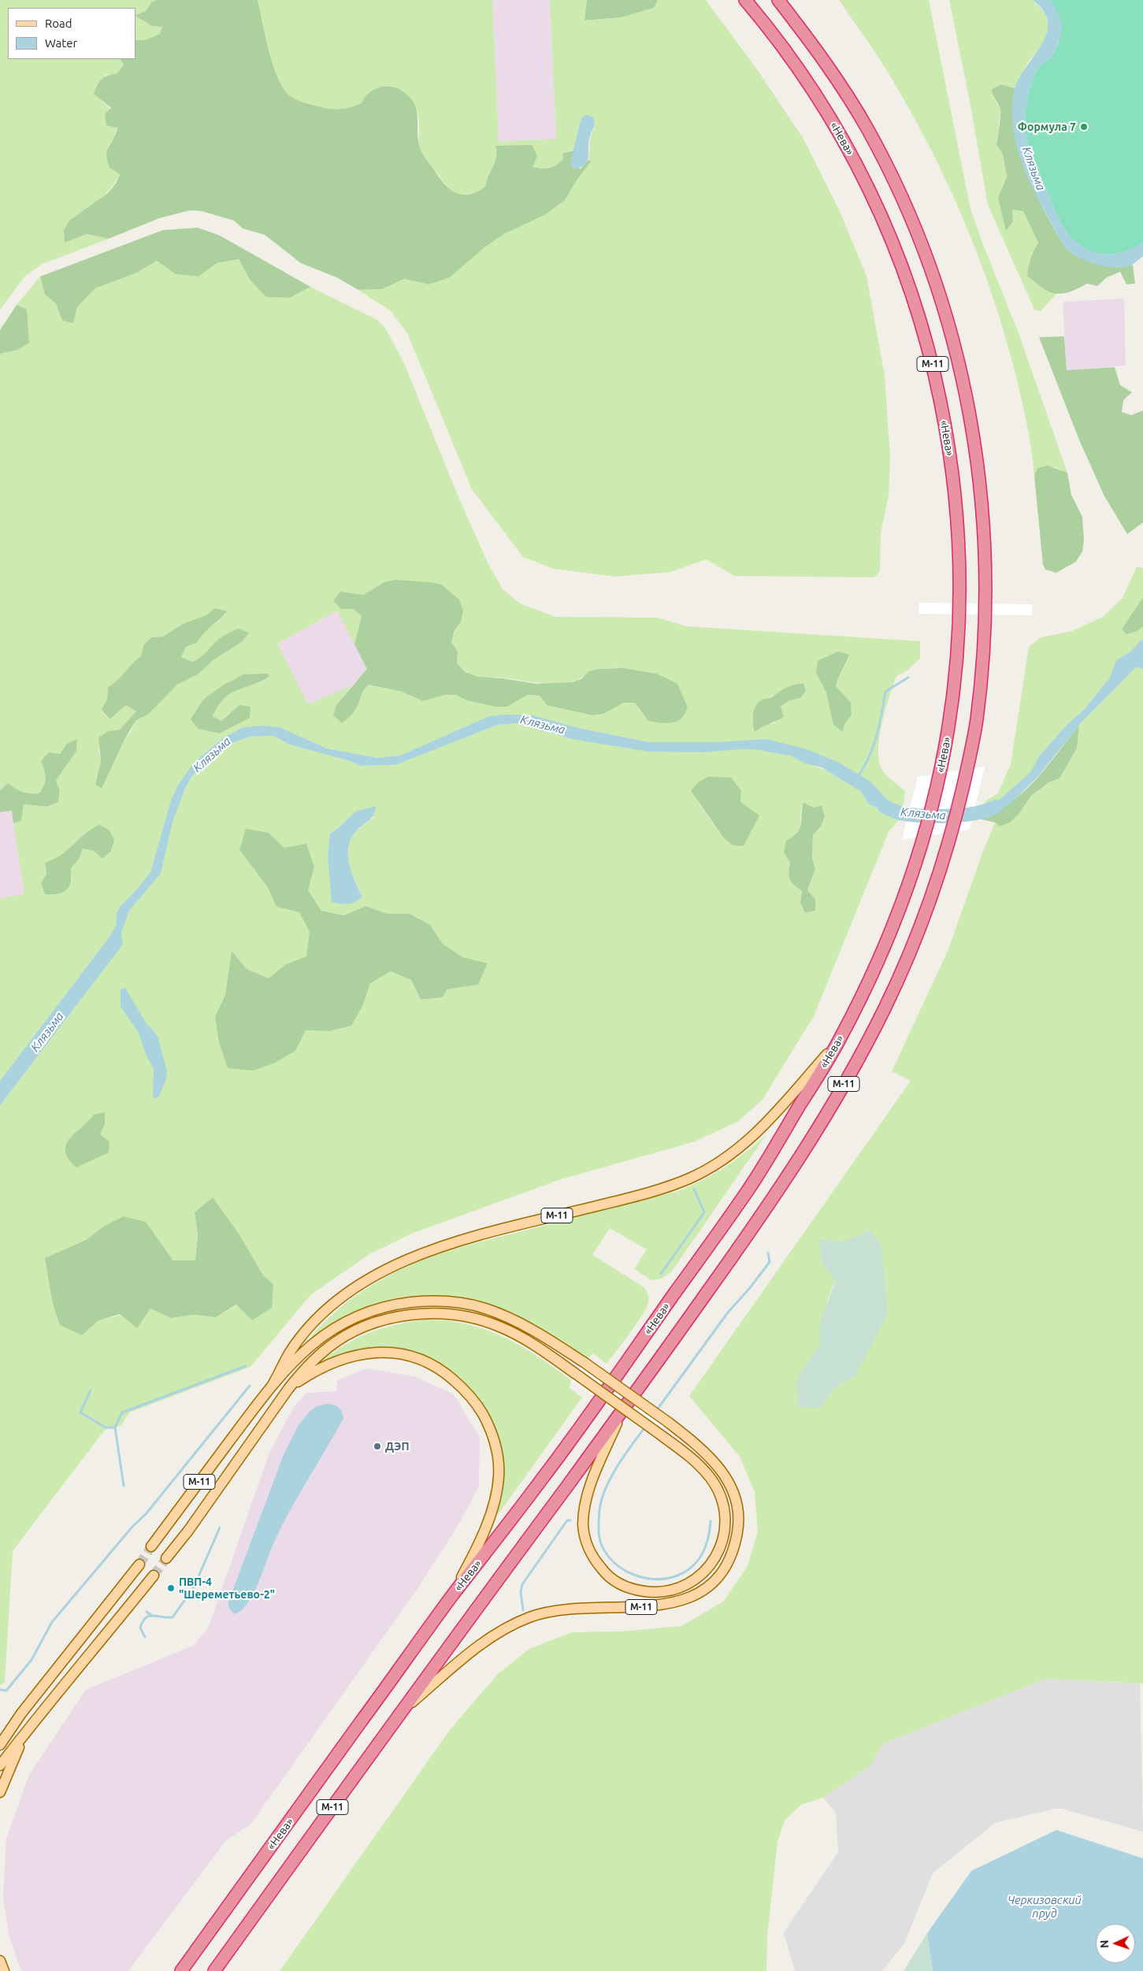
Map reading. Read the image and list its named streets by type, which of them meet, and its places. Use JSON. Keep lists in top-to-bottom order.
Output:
{
  "streets": {
    "highway": ["«Нева»", "М-11"]
  },
  "crossings": [
    ["«Нева»", "М-11"]
  ],
  "water": ["Клязьма", "Черкизовский пруд"],
  "places": ["Формула 7", "ДЭП", "ПВП-4 \"Шереметьево-2\""],
  "legend": ["Road", "Water"],
  "north": "left"
}
